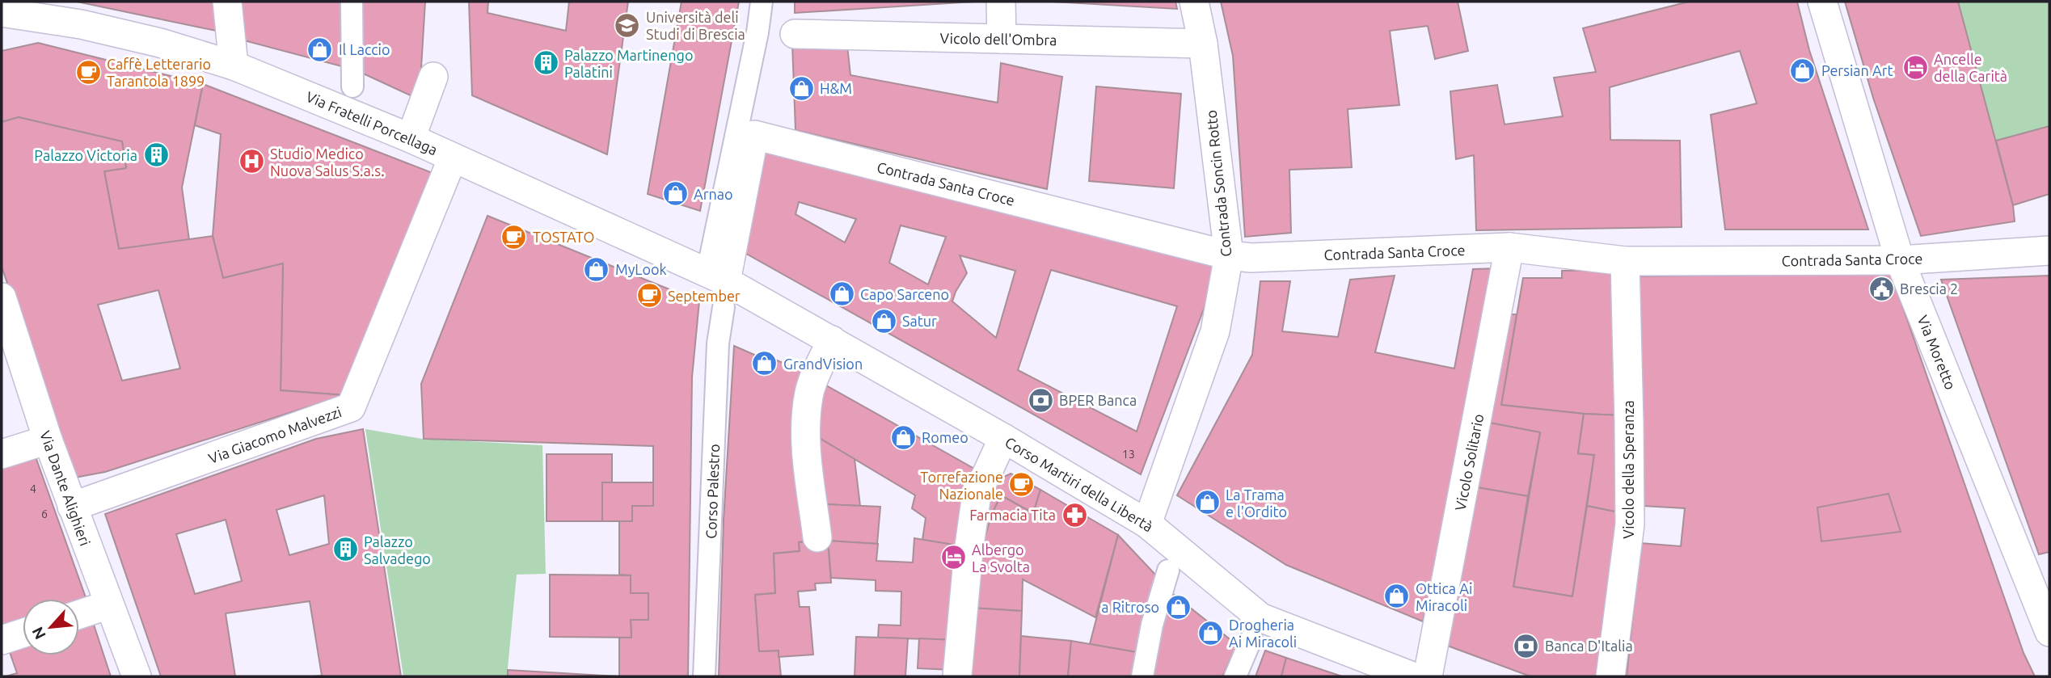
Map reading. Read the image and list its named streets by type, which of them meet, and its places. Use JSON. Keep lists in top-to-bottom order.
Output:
{
  "streets": {
    "street": [
      "Vicolo dell'Ombra",
      "Via Fratelli Porcellaga",
      "Contrada Santa Croce",
      "Contrada Soncin Rotto",
      "Via Moretto",
      "Via Giacomo Malvezzi",
      "Vicolo Solitario",
      "Vicolo della Speranza",
      "Corso Martiri della Libertà",
      "Via Dante Alighieri",
      "Corso Palestro"
    ]
  },
  "crossings": [
    ["Vicolo dell'Ombra", "Contrada Soncin Rotto"],
    ["Via Fratelli Porcellaga", "Via Giacomo Malvezzi"],
    ["Via Fratelli Porcellaga", "Corso Martiri della Libertà"],
    ["Via Fratelli Porcellaga", "Corso Palestro"],
    ["Contrada Santa Croce", "Contrada Soncin Rotto"],
    ["Contrada Santa Croce", "Via Moretto"],
    ["Contrada Santa Croce", "Vicolo Solitario"],
    ["Contrada Santa Croce", "Vicolo della Speranza"],
    ["Contrada Santa Croce", "Corso Palestro"],
    ["Contrada Soncin Rotto", "Corso Martiri della Libertà"],
    ["Via Giacomo Malvezzi", "Via Dante Alighieri"],
    ["Corso Martiri della Libertà", "Corso Palestro"]
  ],
  "places": {
    "school or university": ["Università deli Studi di Brescia"],
    "shop": [
      "Il Laccio",
      "Persian Art",
      "H&M",
      "Arnao",
      "MyLook",
      "Capo Sarceno",
      "Satur",
      "GrandVision",
      "Romeo",
      "La Trama e l'Ordito",
      "Ottica Ai Miracoli",
      "a Ritroso",
      "Drogheria Ai Miracoli"
    ],
    "building": ["Palazzo Martinengo Palatini", "Palazzo Victoria", "Palazzo Salvadego"],
    "hotel": ["Ancelle della Carità", "Albergo La Svolta"],
    "cafe": [
      "Caffè Letterario Tarantola 1899",
      "TOSTATO",
      "September",
      "Torrefazione Nazionale"
    ],
    "hospital": ["Studio Medico Nuova Salus S.a.s."],
    "public building": ["Brescia 2"],
    "bank": ["BPER Banca", "Banca D'Italia"],
    "pharmacy": ["Farmacia Tita"]
  },
  "house_numbers": ["13", "4", "6"],
  "north": "bottom left"
}
